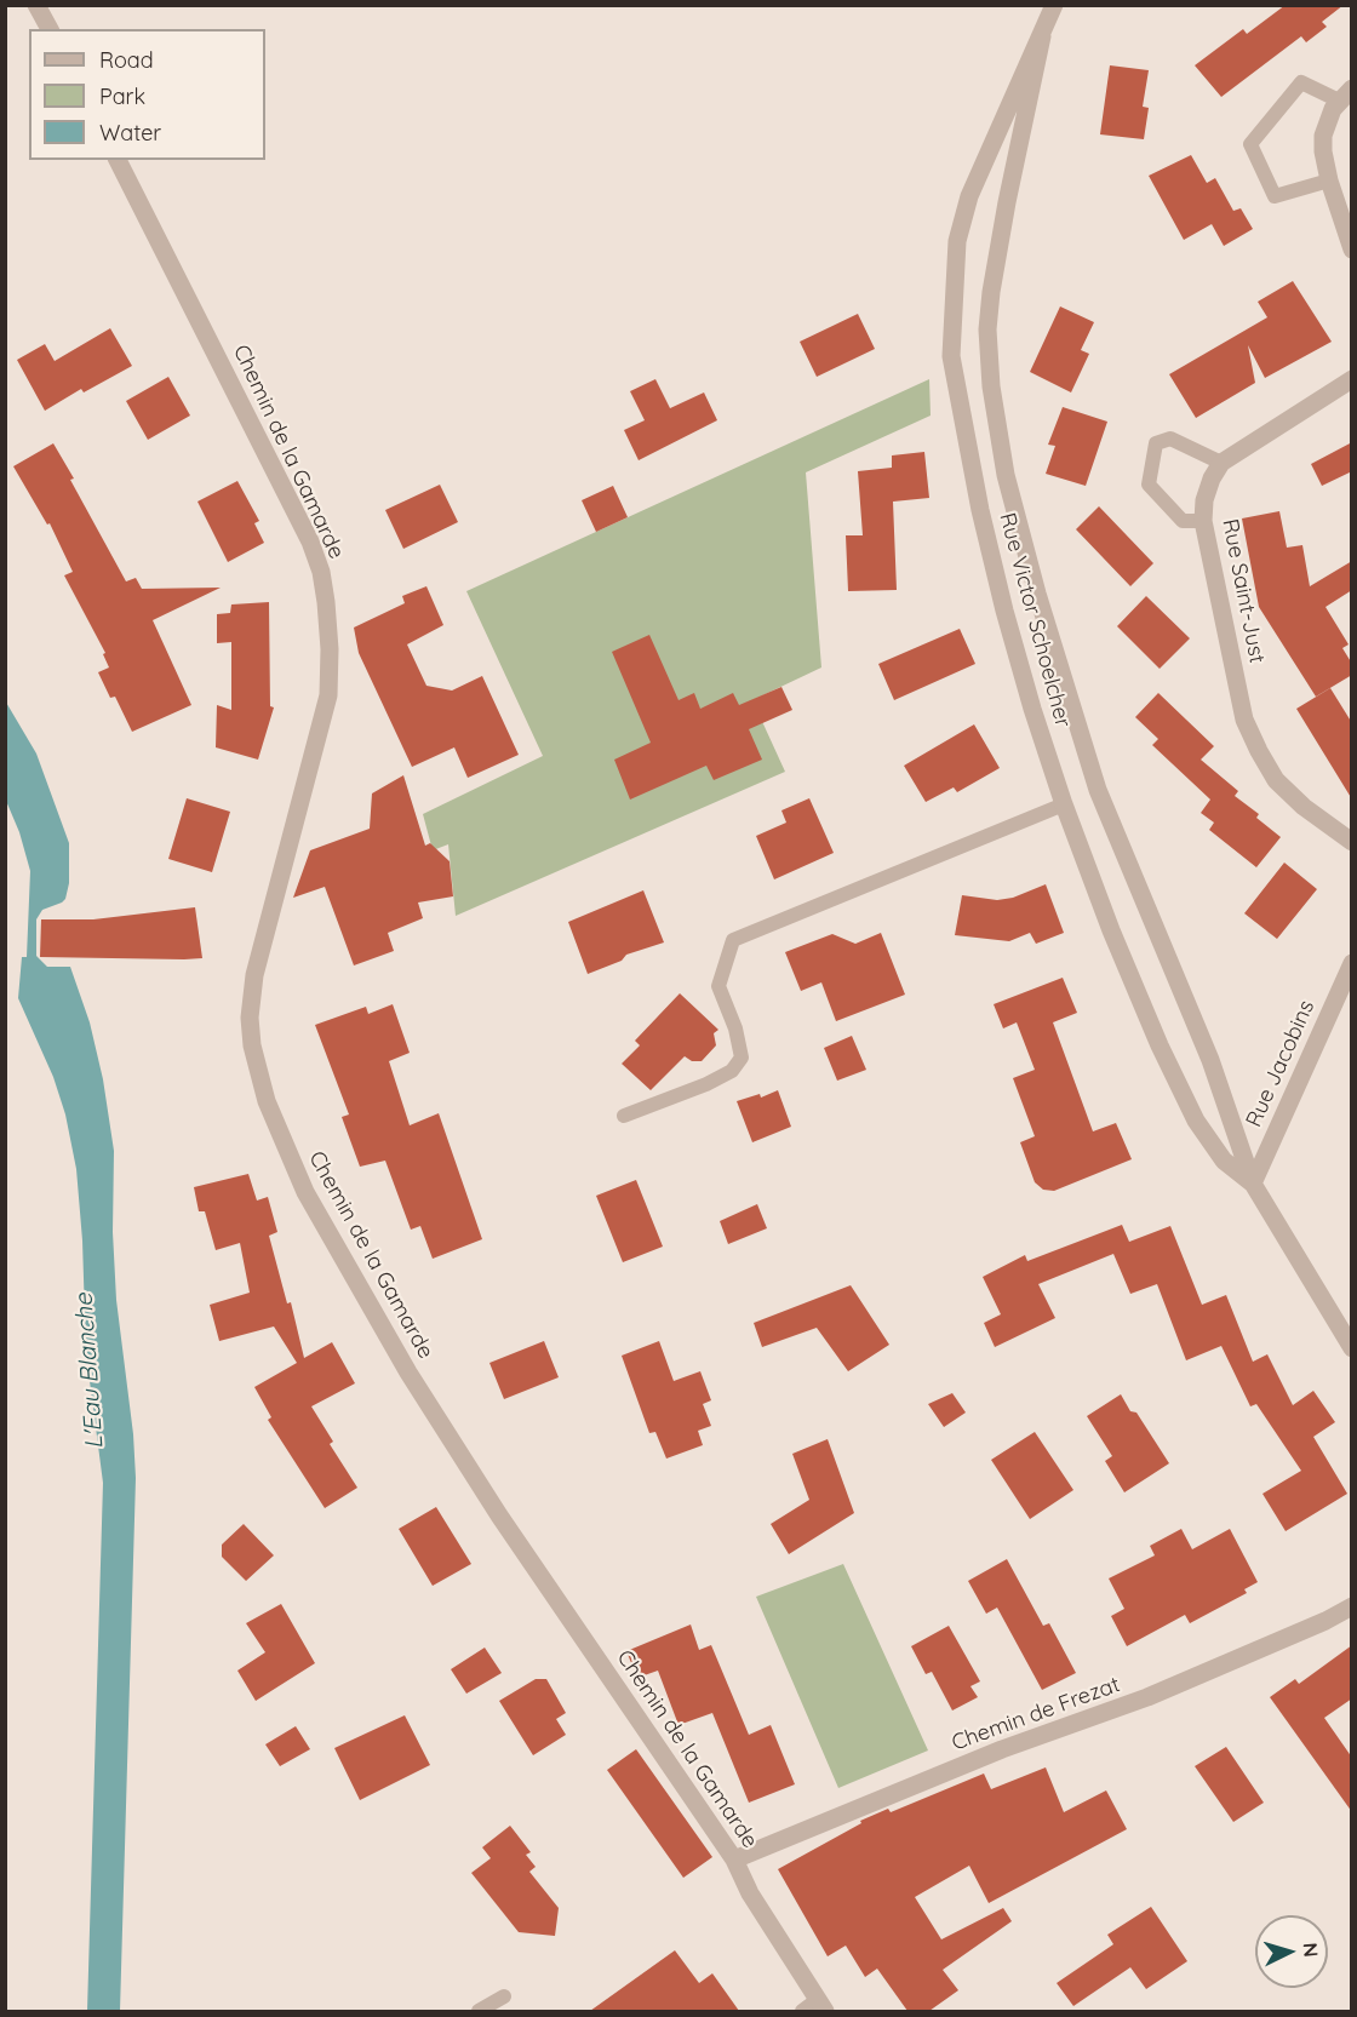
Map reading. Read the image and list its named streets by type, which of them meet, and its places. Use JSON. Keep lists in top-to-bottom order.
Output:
{
  "streets": {
    "street": [
      "Chemin de la Gamarde",
      "Rue Saint-Just",
      "Rue Victor Schoelcher",
      "Rue Jacobins",
      "Chemin de Frezat"
    ]
  },
  "crossings": [
    ["Chemin de la Gamarde", "Chemin de Frezat"],
    ["Rue Victor Schoelcher", "Rue Jacobins"]
  ],
  "water": ["L'Eau Blanche"],
  "legend": ["Road", "Park", "Water"],
  "north": "right"
}
